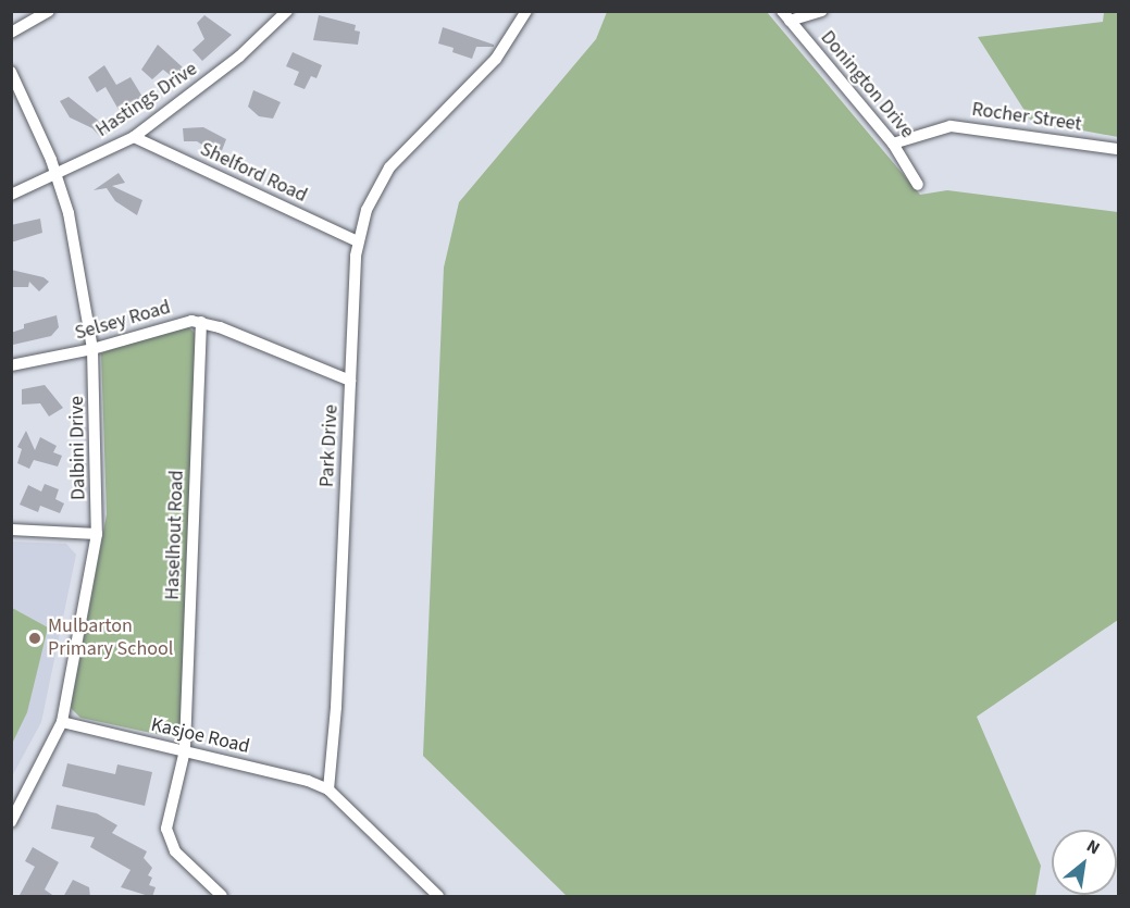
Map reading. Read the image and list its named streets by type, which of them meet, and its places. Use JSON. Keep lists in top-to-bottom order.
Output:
{
  "streets": {
    "street": [
      "Donington Drive",
      "Hastings Drive",
      "Rocher Street",
      "Shelford Road",
      "Selsey Road",
      "Park Drive",
      "Dalbini Drive",
      "Haselhout Road",
      "Kasjoe Road"
    ]
  },
  "crossings": [
    ["Donington Drive", "Rocher Street"],
    ["Hastings Drive", "Shelford Road"],
    ["Hastings Drive", "Dalbini Drive"],
    ["Shelford Road", "Park Drive"],
    ["Selsey Road", "Park Drive"],
    ["Selsey Road", "Dalbini Drive"],
    ["Selsey Road", "Haselhout Road"],
    ["Park Drive", "Kasjoe Road"],
    ["Dalbini Drive", "Kasjoe Road"],
    ["Haselhout Road", "Kasjoe Road"]
  ],
  "places": ["Mulbarton Primary School"],
  "north": "top right"
}
